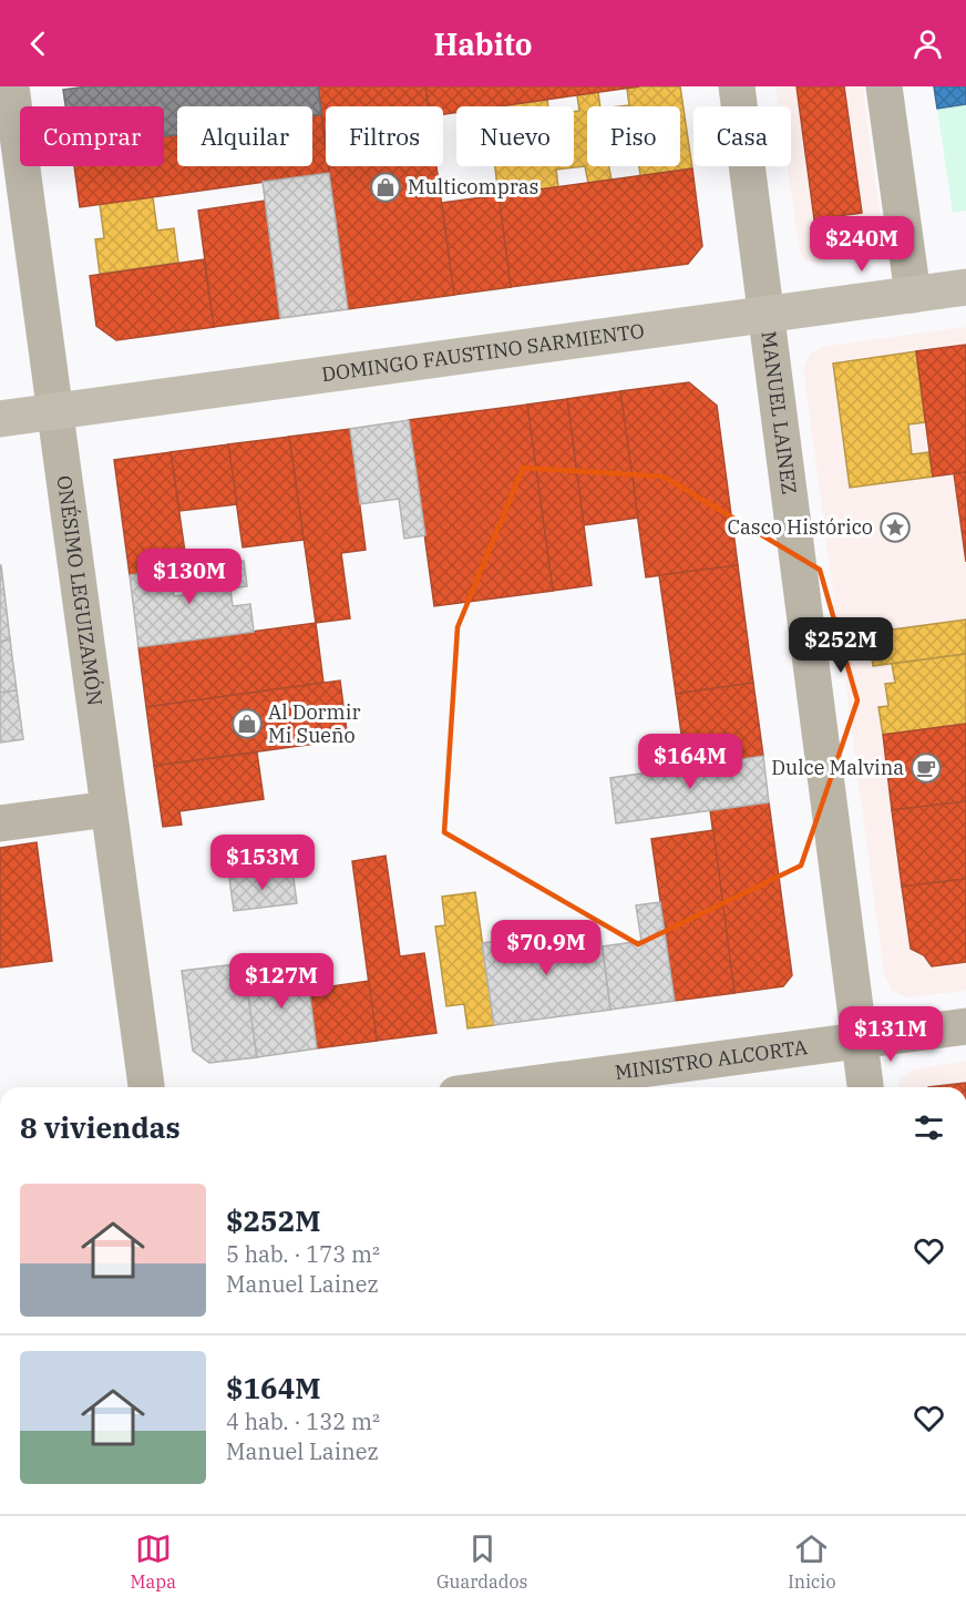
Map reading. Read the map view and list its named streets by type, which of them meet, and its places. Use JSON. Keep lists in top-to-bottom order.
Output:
{
  "streets": {
    "main road": ["DOMINGO FAUSTINO SARMIENTO"],
    "street": ["MANUEL LAINEZ", "ONÉSIMO LEGUIZAMÓN", "MINISTRO ALCORTA"]
  },
  "crossings": [
    ["DOMINGO FAUSTINO SARMIENTO", "MANUEL LAINEZ"],
    ["DOMINGO FAUSTINO SARMIENTO", "ONÉSIMO LEGUIZAMÓN"],
    ["MANUEL LAINEZ", "MINISTRO ALCORTA"]
  ],
  "places": {
    "shop": ["Multicompras", "Al Dormir Mi Sueño"],
    "place": ["Casco Histórico"],
    "cafe": ["Dulce Malvina"]
  },
  "page": {
    "header": "Habito",
    "chip": [
      "Comprar",
      "Alquilar",
      "Filtros",
      "Nuevo",
      "Piso",
      "Casa"
    ],
    "price": [
      "$240M",
      "$130M",
      "$252M",
      "$164M",
      "$153M",
      "$70.9M",
      "$127M",
      "$131M"
    ],
    "heading": "8 viviendas",
    "list": [
      {
        "name": "$252M",
        "note": "5 hab. · 173 m² · Manuel Lainez"
      },
      {
        "name": "$164M",
        "note": "4 hab. · 132 m² · Manuel Lainez"
      }
    ],
    "tabs": ["Mapa", "Guardados", "Inicio"]
  }
}
